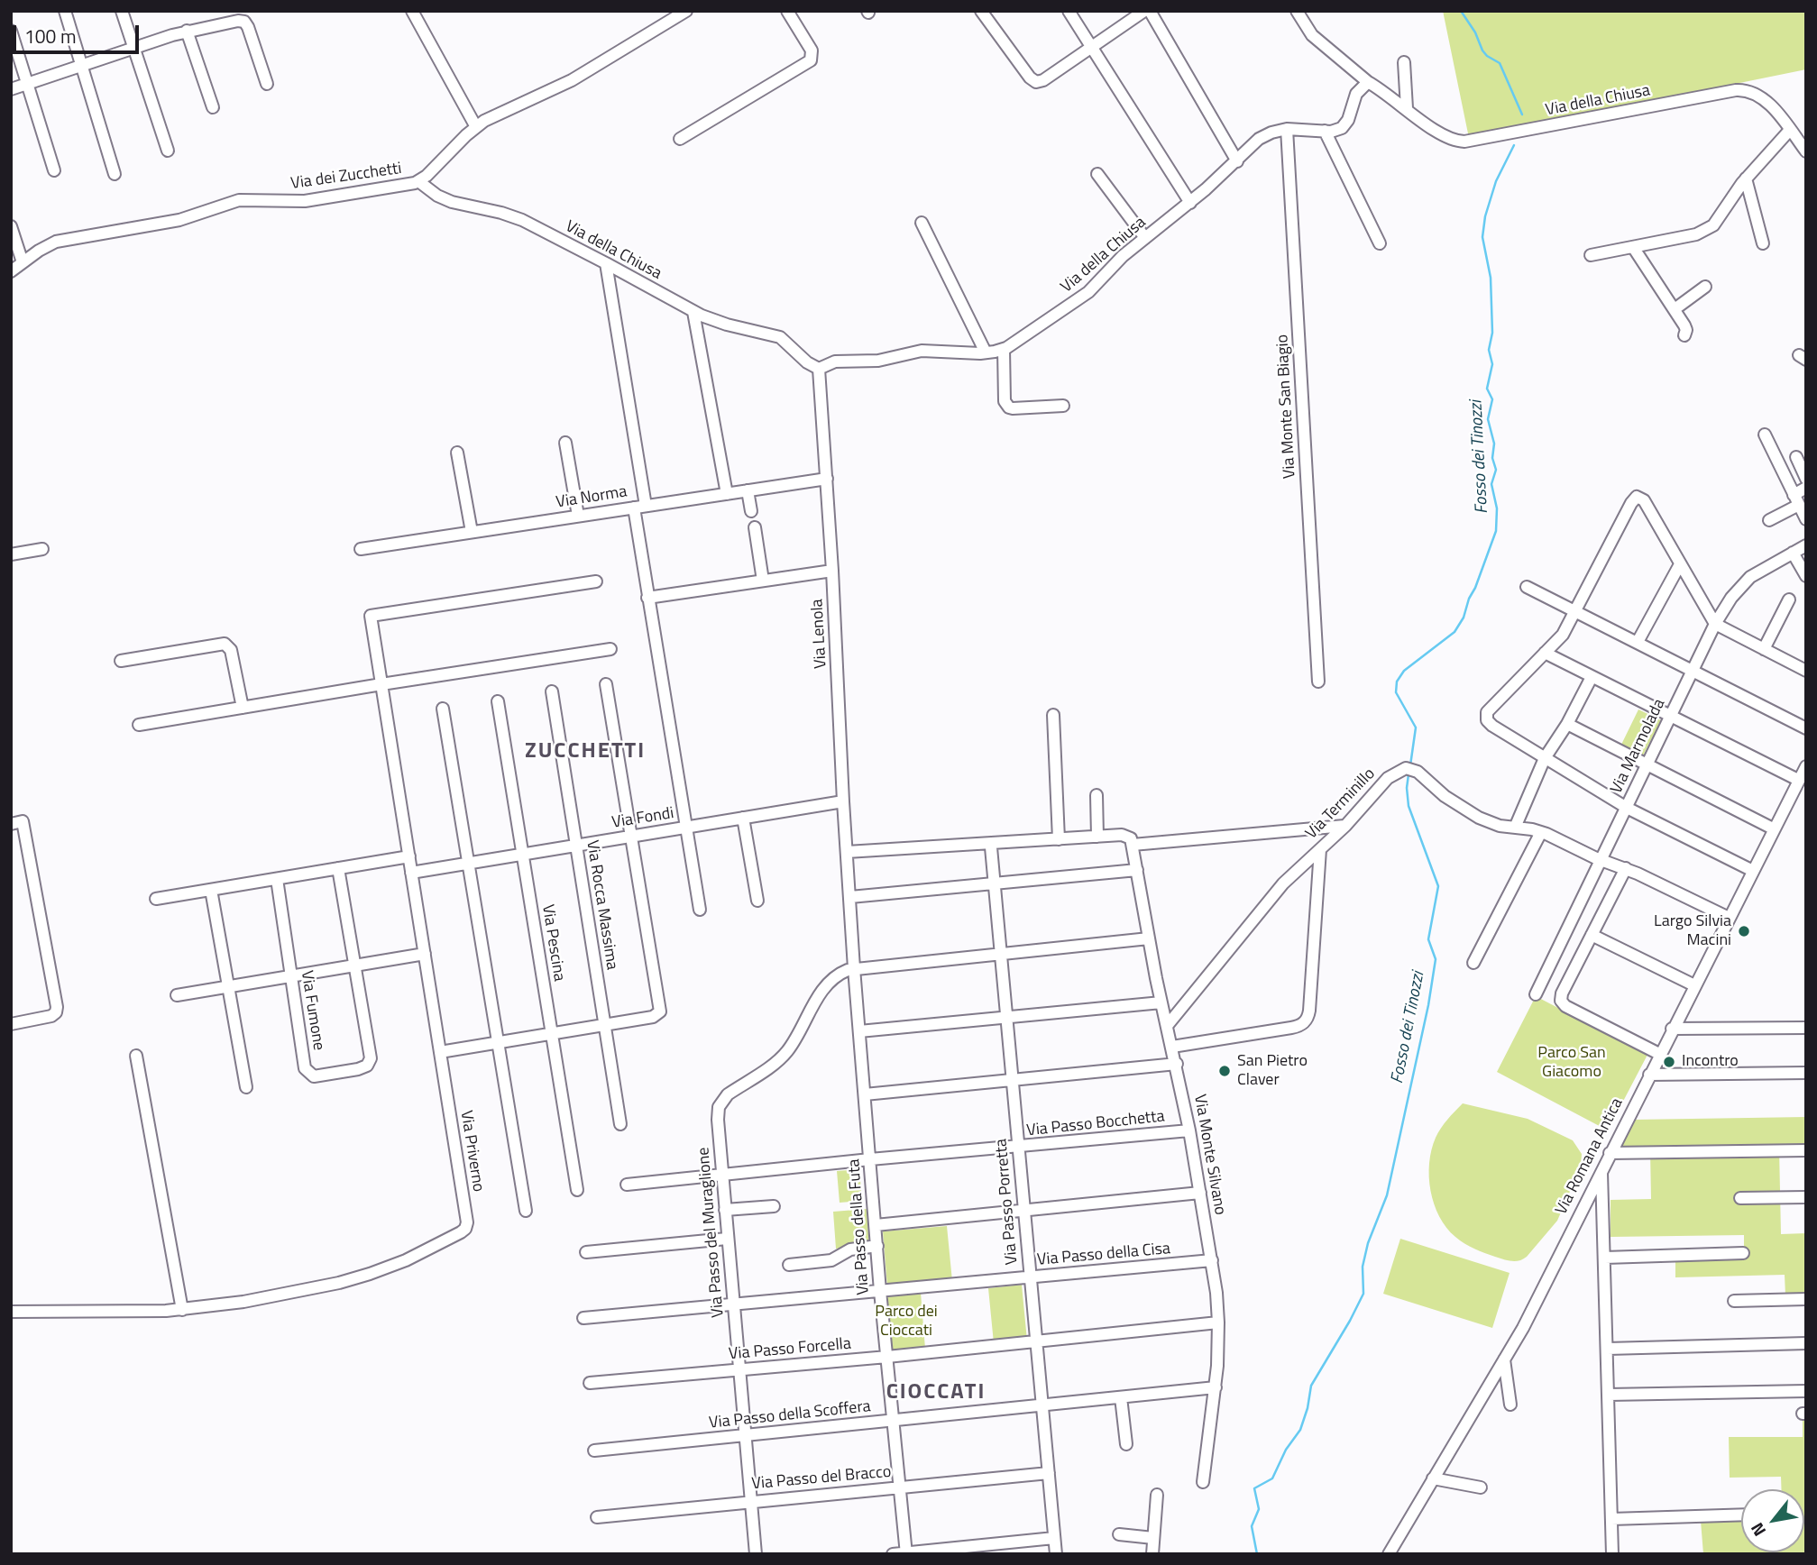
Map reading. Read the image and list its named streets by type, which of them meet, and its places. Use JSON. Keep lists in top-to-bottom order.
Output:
{
  "streets": {
    "street": [
      "Via della Chiusa",
      "Via dei Zucchetti",
      "Via Monte San Biagio",
      "Via Norma",
      "Via Lenola",
      "Via Marmolada",
      "Via Terminillo",
      "Via Fondi",
      "Via Rocca Massima",
      "Via Pescina",
      "Via Fumone",
      "Via Passo Bocchetta",
      "Via Priverno",
      "Via Monte Silvano",
      "Via Romana Antica",
      "Via Passo Porretta",
      "Via Passo della Futa",
      "Via Passo del Muraglione",
      "Via Passo della Cisa",
      "Via Passo Forcella",
      "Via Passo della Scoffera",
      "Via Passo del Bracco"
    ]
  },
  "crossings": [
    ["Via della Chiusa", "Via dei Zucchetti"],
    ["Via della Chiusa", "Via Monte San Biagio"],
    ["Via della Chiusa", "Via Lenola"],
    ["Via Norma", "Via Lenola"],
    ["Via Lenola", "Via Fondi"],
    ["Via Lenola", "Via Passo della Futa"],
    ["Via Marmolada", "Via Terminillo"],
    ["Via Terminillo", "Via Monte Silvano"],
    ["Via Terminillo", "Via Romana Antica"],
    ["Via Fondi", "Via Rocca Massima"],
    ["Via Fondi", "Via Pescina"],
    ["Via Fondi", "Via Priverno"],
    ["Via Passo Bocchetta", "Via Monte Silvano"],
    ["Via Passo Bocchetta", "Via Passo Porretta"],
    ["Via Passo Bocchetta", "Via Passo della Futa"],
    ["Via Passo Bocchetta", "Via Passo del Muraglione"],
    ["Via Monte Silvano", "Via Passo della Cisa"],
    ["Via Monte Silvano", "Via Passo Forcella"],
    ["Via Monte Silvano", "Via Passo della Scoffera"],
    ["Via Passo Porretta", "Via Passo della Cisa"],
    ["Via Passo Porretta", "Via Passo Forcella"],
    ["Via Passo Porretta", "Via Passo della Scoffera"],
    ["Via Passo Porretta", "Via Passo del Bracco"],
    ["Via Passo della Futa", "Via Passo del Muraglione"],
    ["Via Passo della Futa", "Via Passo della Cisa"],
    ["Via Passo della Futa", "Via Passo Forcella"],
    ["Via Passo della Futa", "Via Passo della Scoffera"],
    ["Via Passo della Futa", "Via Passo del Bracco"],
    ["Via Passo del Muraglione", "Via Passo della Cisa"],
    ["Via Passo del Muraglione", "Via Passo Forcella"],
    ["Via Passo del Muraglione", "Via Passo della Scoffera"],
    ["Via Passo del Muraglione", "Via Passo del Bracco"]
  ],
  "districts": ["ZUCCHETTI", "CIOCCATI"],
  "water": ["Fosso dei Tinozzi"],
  "parks": ["Parco San Giacomo", "Parco dei Cioccati"],
  "places": ["Largo Silvia Macini", "Incontro", "San Pietro Claver"],
  "scale_bar": "100 m",
  "north": "bottom left"
}
